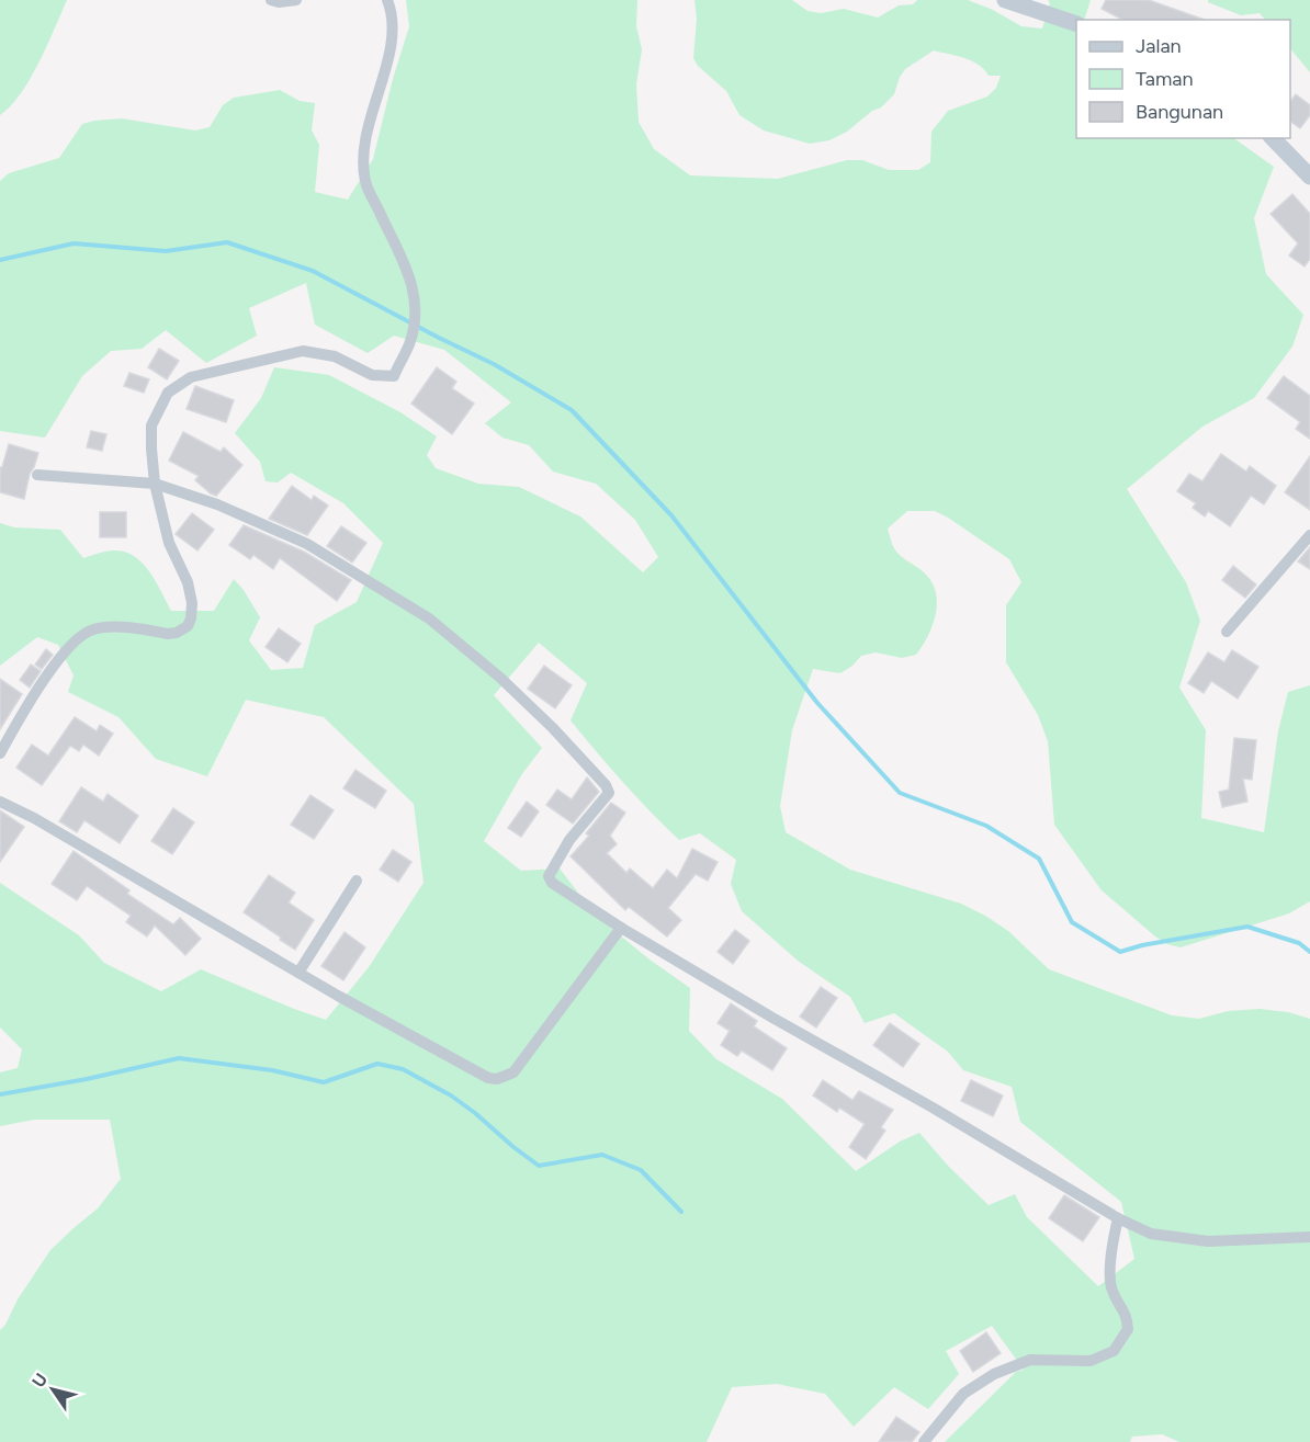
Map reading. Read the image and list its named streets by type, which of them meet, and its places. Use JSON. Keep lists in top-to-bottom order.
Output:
{
  "legend": ["Jalan", "Taman", "Bangunan"],
  "north": "top left"
}
